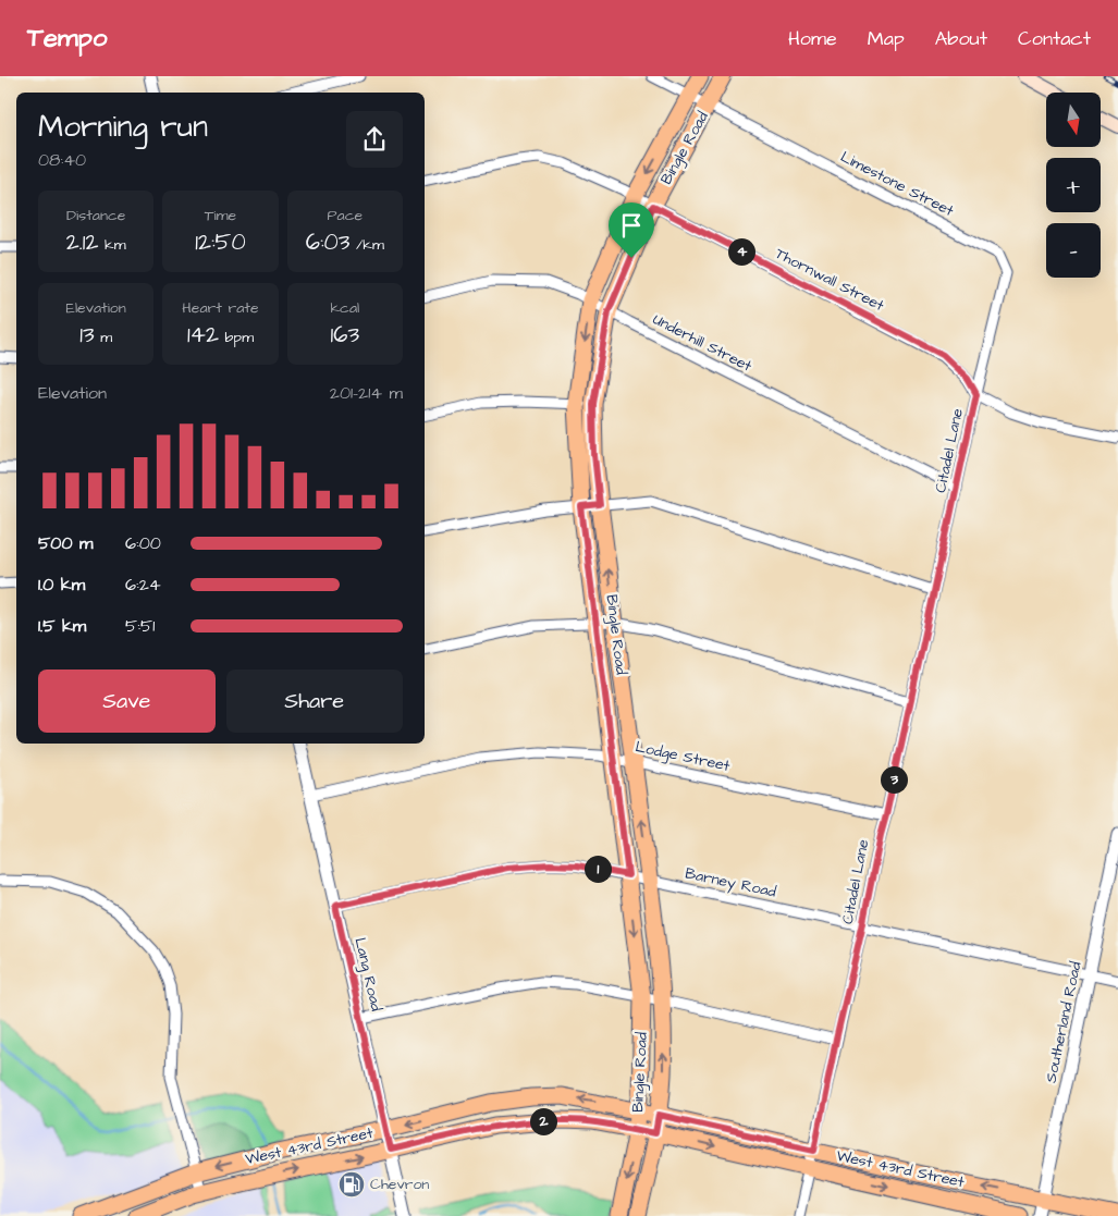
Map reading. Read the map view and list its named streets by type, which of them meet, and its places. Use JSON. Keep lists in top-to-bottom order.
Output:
{
  "streets": {
    "main road": ["Bingle Road", "West 43rd Street"],
    "street": [
      "Limestone Street",
      "Thornwall Street",
      "Underhill Street",
      "Citadel Lane",
      "Lodge Street",
      "Barney Road",
      "Lang Road",
      "Southerland Road"
    ]
  },
  "crossings": [
    ["Bingle Road", "Limestone Street"],
    ["Bingle Road", "Thornwall Street"],
    ["Bingle Road", "Underhill Street"],
    ["Bingle Road", "Lodge Street"],
    ["Bingle Road", "Barney Road"],
    ["Bingle Road", "West 43rd Street"],
    ["Limestone Street", "Thornwall Street"],
    ["Limestone Street", "Citadel Lane"],
    ["Thornwall Street", "Citadel Lane"],
    ["Underhill Street", "Citadel Lane"],
    ["Citadel Lane", "Lodge Street"],
    ["Citadel Lane", "Barney Road"],
    ["Citadel Lane", "West 43rd Street"],
    ["Lodge Street", "Lang Road"],
    ["Barney Road", "Lang Road"],
    ["Barney Road", "Southerland Road"],
    ["Lang Road", "West 43rd Street"],
    ["Southerland Road", "West 43rd Street"]
  ],
  "places": {
    "fuel station": ["Chevron"]
  },
  "north": "bottom",
  "page": {
    "header": "Tempo",
    "nav": [
      "Home",
      "Map",
      "About",
      "Contact"
    ],
    "map_buttons": ["+", "−"],
    "heading": ["Morning run", "08:40"],
    "stats": [
      ["Distance", "2.12 km"],
      ["Time", "12:50"],
      ["Pace", "6:03 /km"],
      ["Elevation", "13 m"],
      ["Heart rate", "142 bpm"],
      ["kcal", "163"]
    ],
    "pins": [
      "4",
      "3",
      "1",
      "2"
    ],
    "chart": ["Elevation", "201–214 m"],
    "list": [
      {
        "name": "500 m",
        "note": "6:00"
      },
      {
        "name": "1.0 km",
        "note": "6:24"
      },
      {
        "name": "1.5 km",
        "note": "5:51"
      }
    ],
    "buttons": ["Save", "Share"]
  }
}
